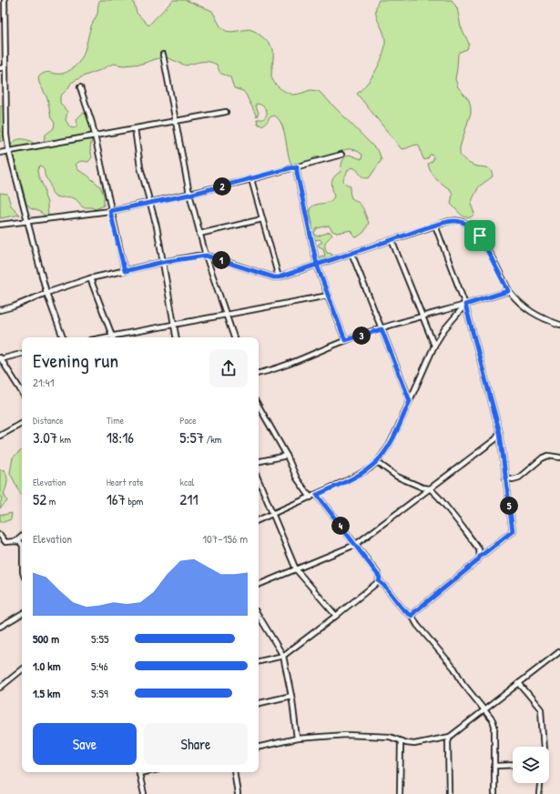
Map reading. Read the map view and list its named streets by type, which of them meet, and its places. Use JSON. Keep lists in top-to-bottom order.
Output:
{
  "page": {
    "pins": [
      "2",
      "1",
      "3",
      "5",
      "4"
    ],
    "heading": ["Evening run", "21:41"],
    "stats": [
      ["Distance", "3.07 km"],
      ["Time", "18:16"],
      ["Pace", "5:57 /km"],
      ["Elevation", "52 m"],
      ["Heart rate", "167 bpm"],
      ["kcal", "211"]
    ],
    "chart": ["Elevation", "107–156 m"],
    "list": [
      {
        "name": "500 m",
        "note": "5:55"
      },
      {
        "name": "1.0 km",
        "note": "5:46"
      },
      {
        "name": "1.5 km",
        "note": "5:59"
      }
    ],
    "buttons": ["Save", "Share"]
  }
}
